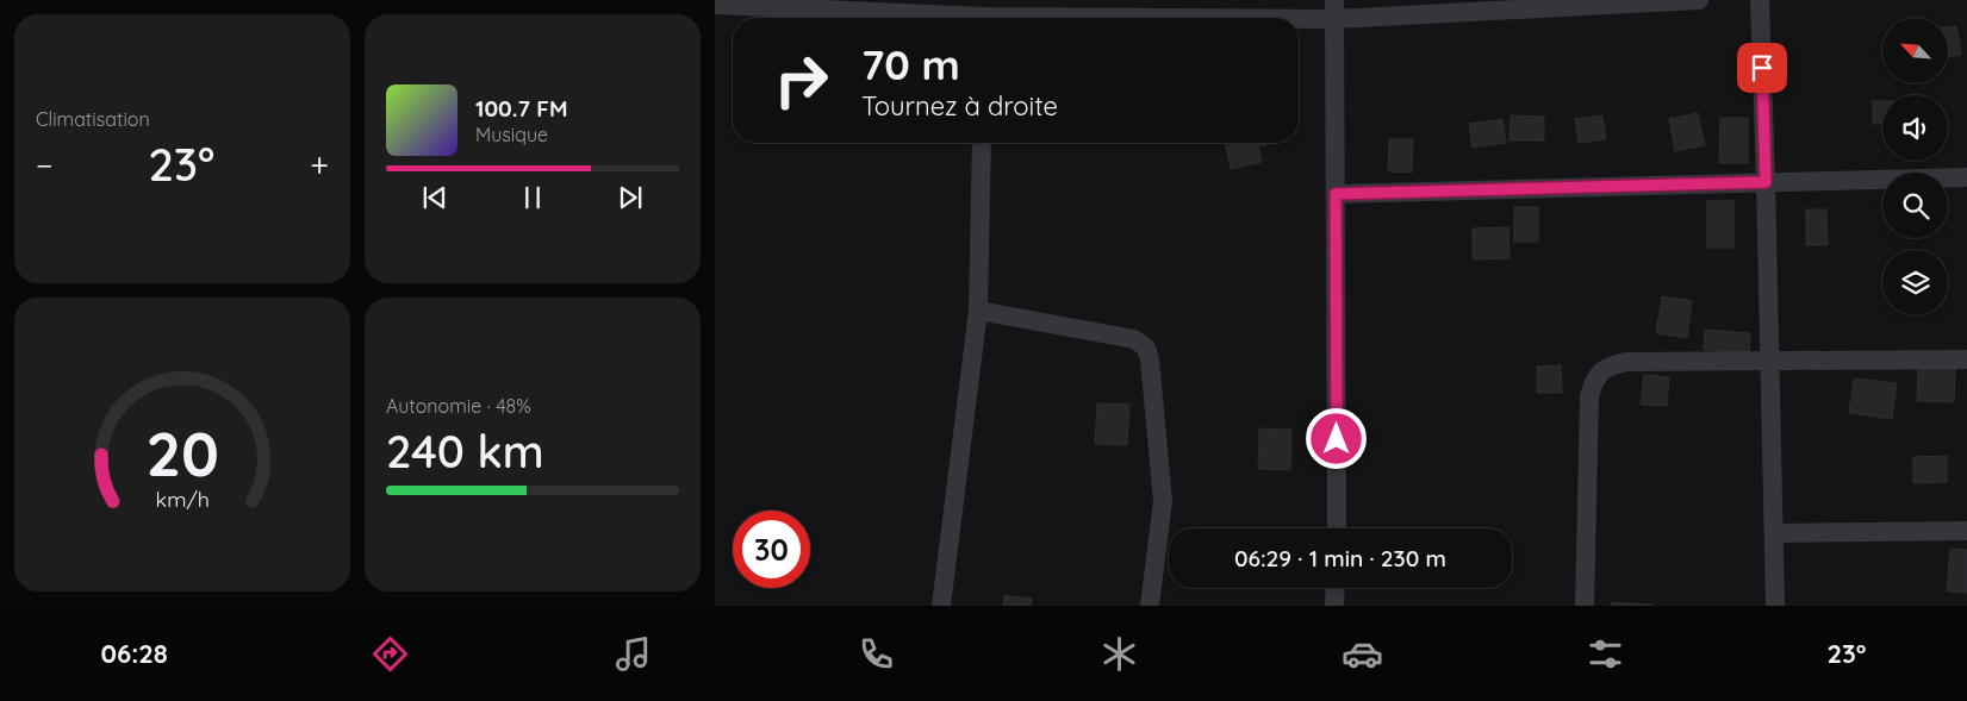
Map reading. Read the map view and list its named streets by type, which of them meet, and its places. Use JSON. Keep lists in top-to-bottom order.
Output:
{
  "north": "top left",
  "page": {
    "tile": [
      "Climatisation",
      ["Autonomie · 48%", "240 km"]
    ],
    "turn": ["70 m", "Tournez à droite"],
    "song": ["100.7 FM", "Musique"],
    "heat": ["−", "23°", "+"],
    "limit": "30",
    "trip": "06:29 · 1 min · 230 m",
    "tabs": ["06:28", "23°"],
    "gauge": ["20", "km/h"]
  }
}
